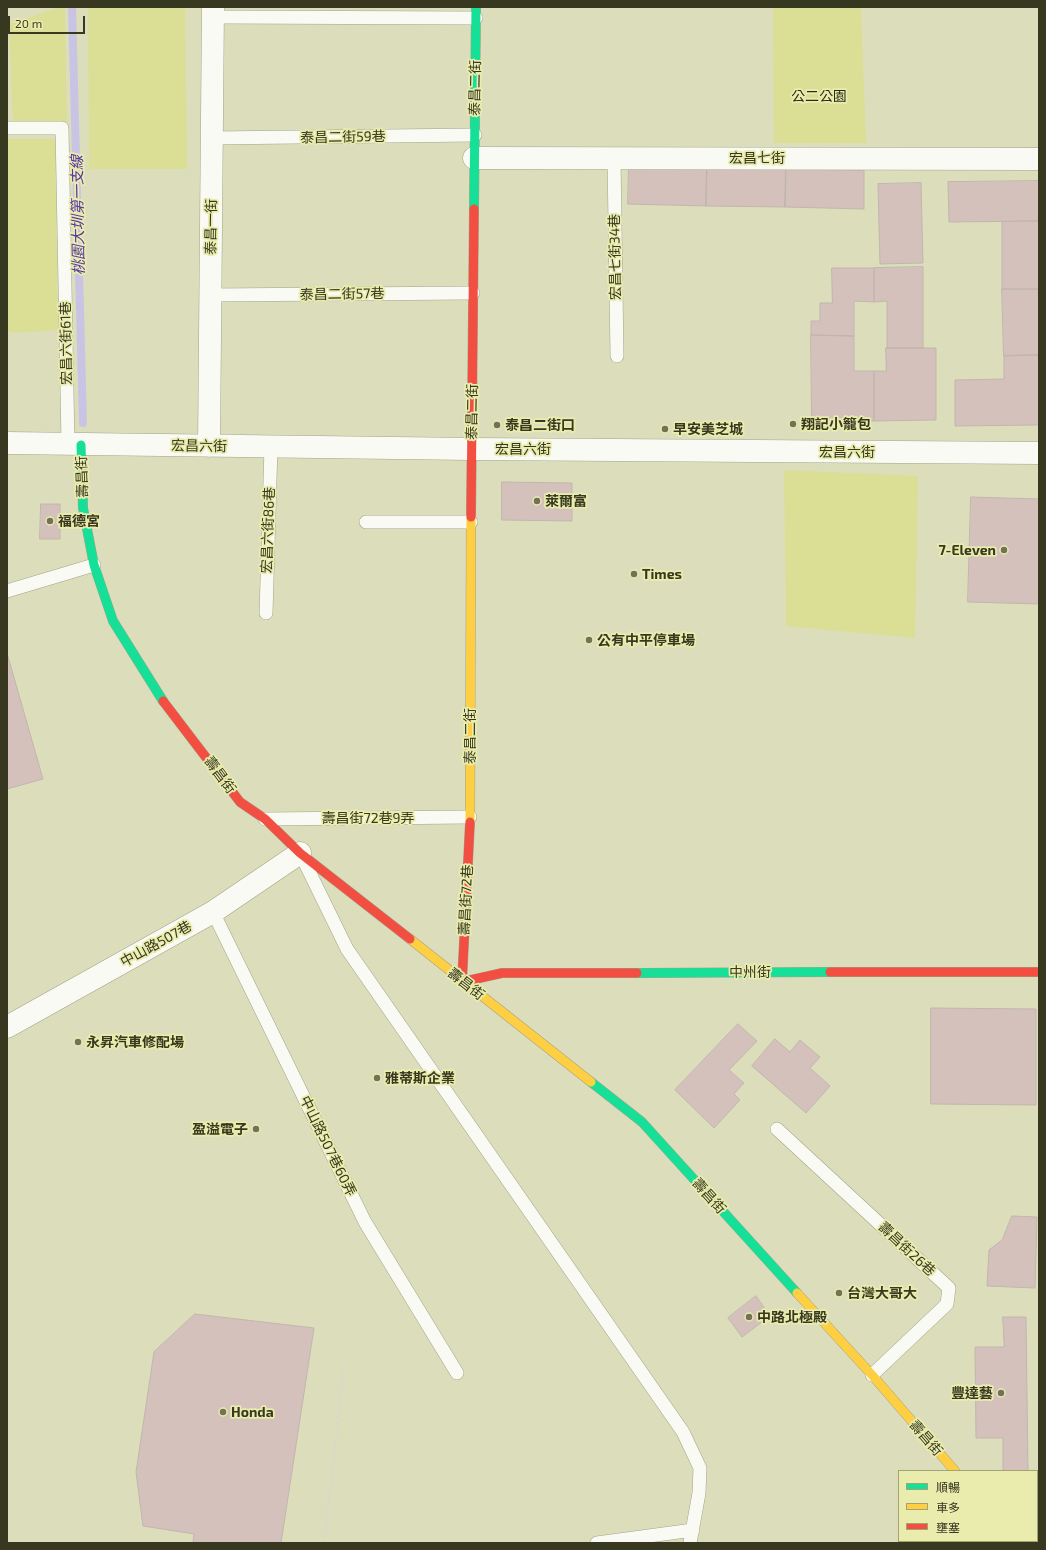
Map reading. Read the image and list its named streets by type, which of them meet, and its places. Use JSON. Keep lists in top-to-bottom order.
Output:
{
  "streets": {
    "street": [
      "泰昌二街",
      "宏昌七街",
      "泰昌一街",
      "宏昌六街",
      "壽昌街",
      "壽昌街72巷",
      "中山路507巷",
      "中州街"
    ],
    "lane": [
      "泰昌二街59巷",
      "宏昌七街34巷",
      "泰昌二街57巷",
      "宏昌六街61巷",
      "宏昌六街86巷",
      "壽昌街72巷9弄",
      "中山路507巷60弄",
      "壽昌街26巷"
    ]
  },
  "crossings": [
    ["泰昌二街", "泰昌二街59巷"],
    ["泰昌二街", "宏昌七街"],
    ["泰昌二街", "泰昌二街57巷"],
    ["泰昌二街", "宏昌六街"],
    ["泰昌二街", "壽昌街72巷9弄"],
    ["泰昌二街", "壽昌街72巷"],
    ["泰昌二街59巷", "泰昌一街"],
    ["宏昌七街", "宏昌七街34巷"],
    ["泰昌一街", "泰昌二街57巷"],
    ["泰昌一街", "宏昌六街"],
    ["宏昌六街61巷", "宏昌六街"],
    ["宏昌六街61巷", "壽昌街"],
    ["宏昌六街", "壽昌街"],
    ["宏昌六街", "宏昌六街86巷"],
    ["壽昌街", "壽昌街72巷9弄"],
    ["壽昌街", "壽昌街72巷"],
    ["壽昌街", "中山路507巷"],
    ["壽昌街", "中州街"],
    ["壽昌街", "壽昌街26巷"],
    ["壽昌街72巷9弄", "壽昌街72巷"],
    ["壽昌街72巷", "中州街"],
    ["中山路507巷", "中山路507巷60弄"]
  ],
  "water": ["桃園大圳第一支線"],
  "parks": ["公二公園"],
  "places": [
    "翔記小籠包",
    "泰昌二街口",
    "早安美芝城",
    "萊爾富",
    "福德宮",
    "7-Eleven",
    "Times",
    "公有中平停車場",
    "永昇汽車修配場",
    "雅蒂斯企業",
    "盈溢電子",
    "台灣大哥大",
    "中路北極殿",
    "豐達藝",
    "Honda"
  ],
  "legend": ["順暢", "車多", "壅塞"],
  "scale_bar": "20 m"
}
